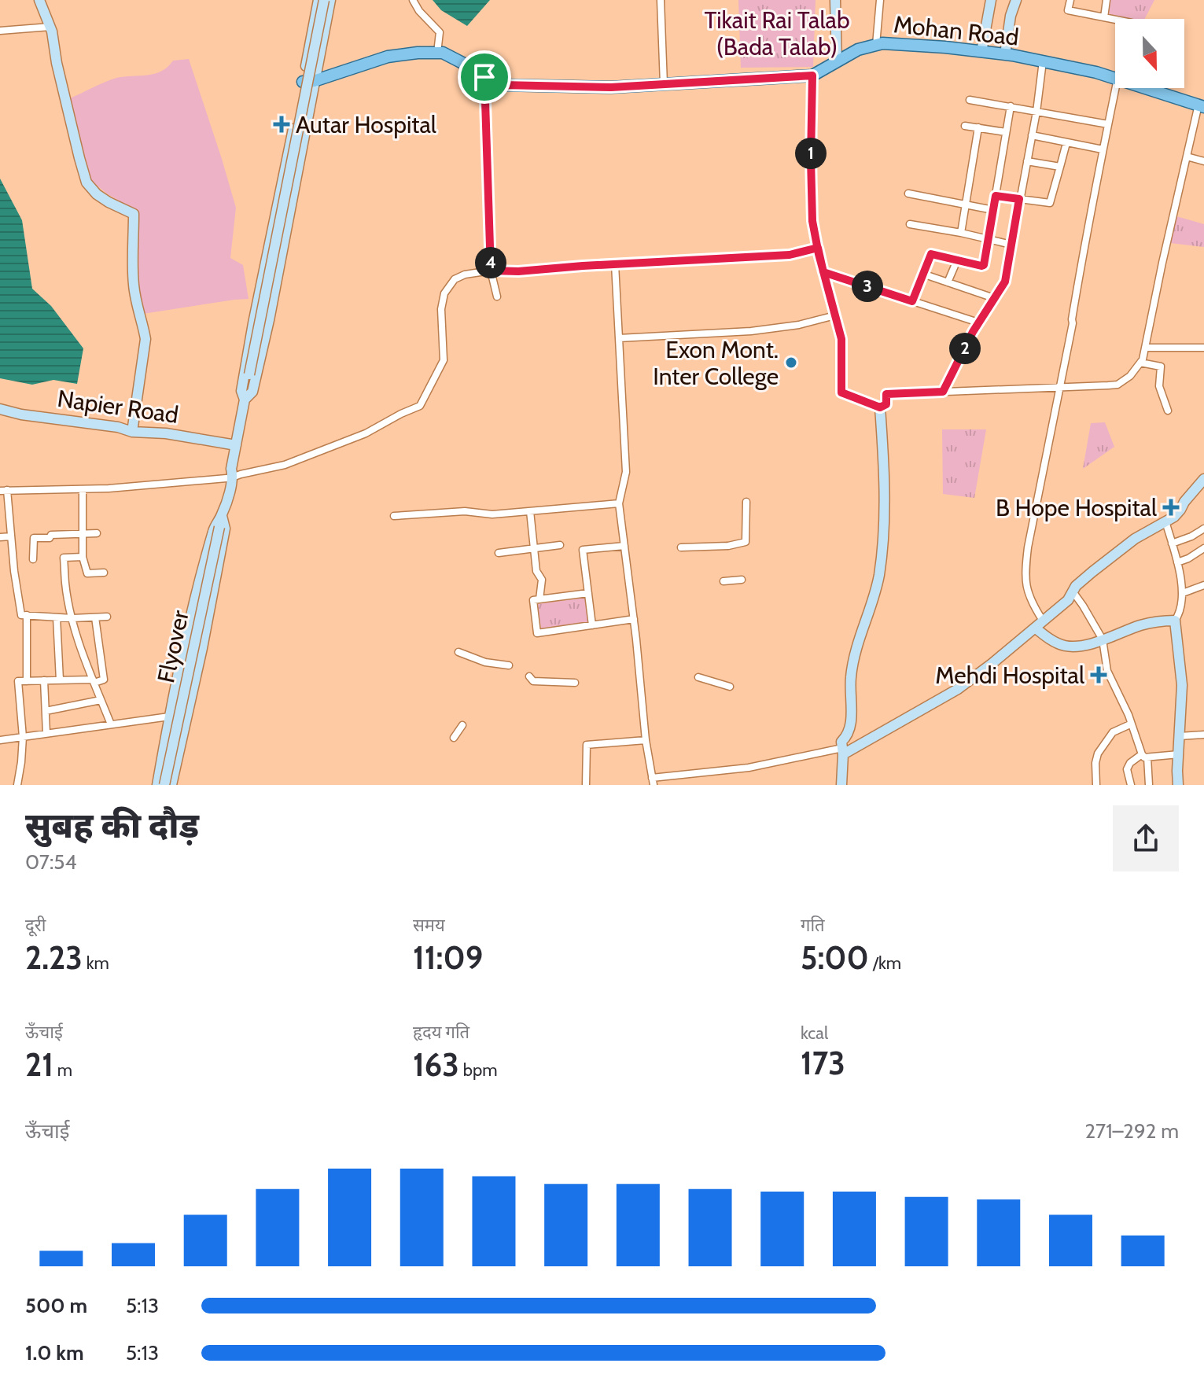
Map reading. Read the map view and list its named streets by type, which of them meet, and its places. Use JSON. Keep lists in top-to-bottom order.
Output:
{
  "streets": {
    "main road": ["Mohan Road", "Napier Road", "Flyover"]
  },
  "parks": ["Tikait Rai Talab (Bada Talab)"],
  "places": {
    "health": ["Autar Hospital", "B Hope Hospital", "Mehdi Hospital"],
    "other": ["Exon Mont. Inter College"]
  },
  "north": "bottom",
  "page": {
    "pins": [
      "1",
      "4",
      "3",
      "2"
    ],
    "heading": ["सुबह की दौड़", "07:54"],
    "stats": [
      ["दूरी", "2.23 km"],
      ["समय", "11:09"],
      ["गति", "5:00 /km"],
      ["ऊँचाई", "21 m"],
      ["हृदय गति", "163 bpm"],
      ["kcal", "173"]
    ],
    "chart": ["ऊँचाई", "271–292 m"],
    "list": [
      {
        "name": "500 m",
        "note": "5:13"
      },
      {
        "name": "1.0 km",
        "note": "5:13"
      }
    ]
  }
}
